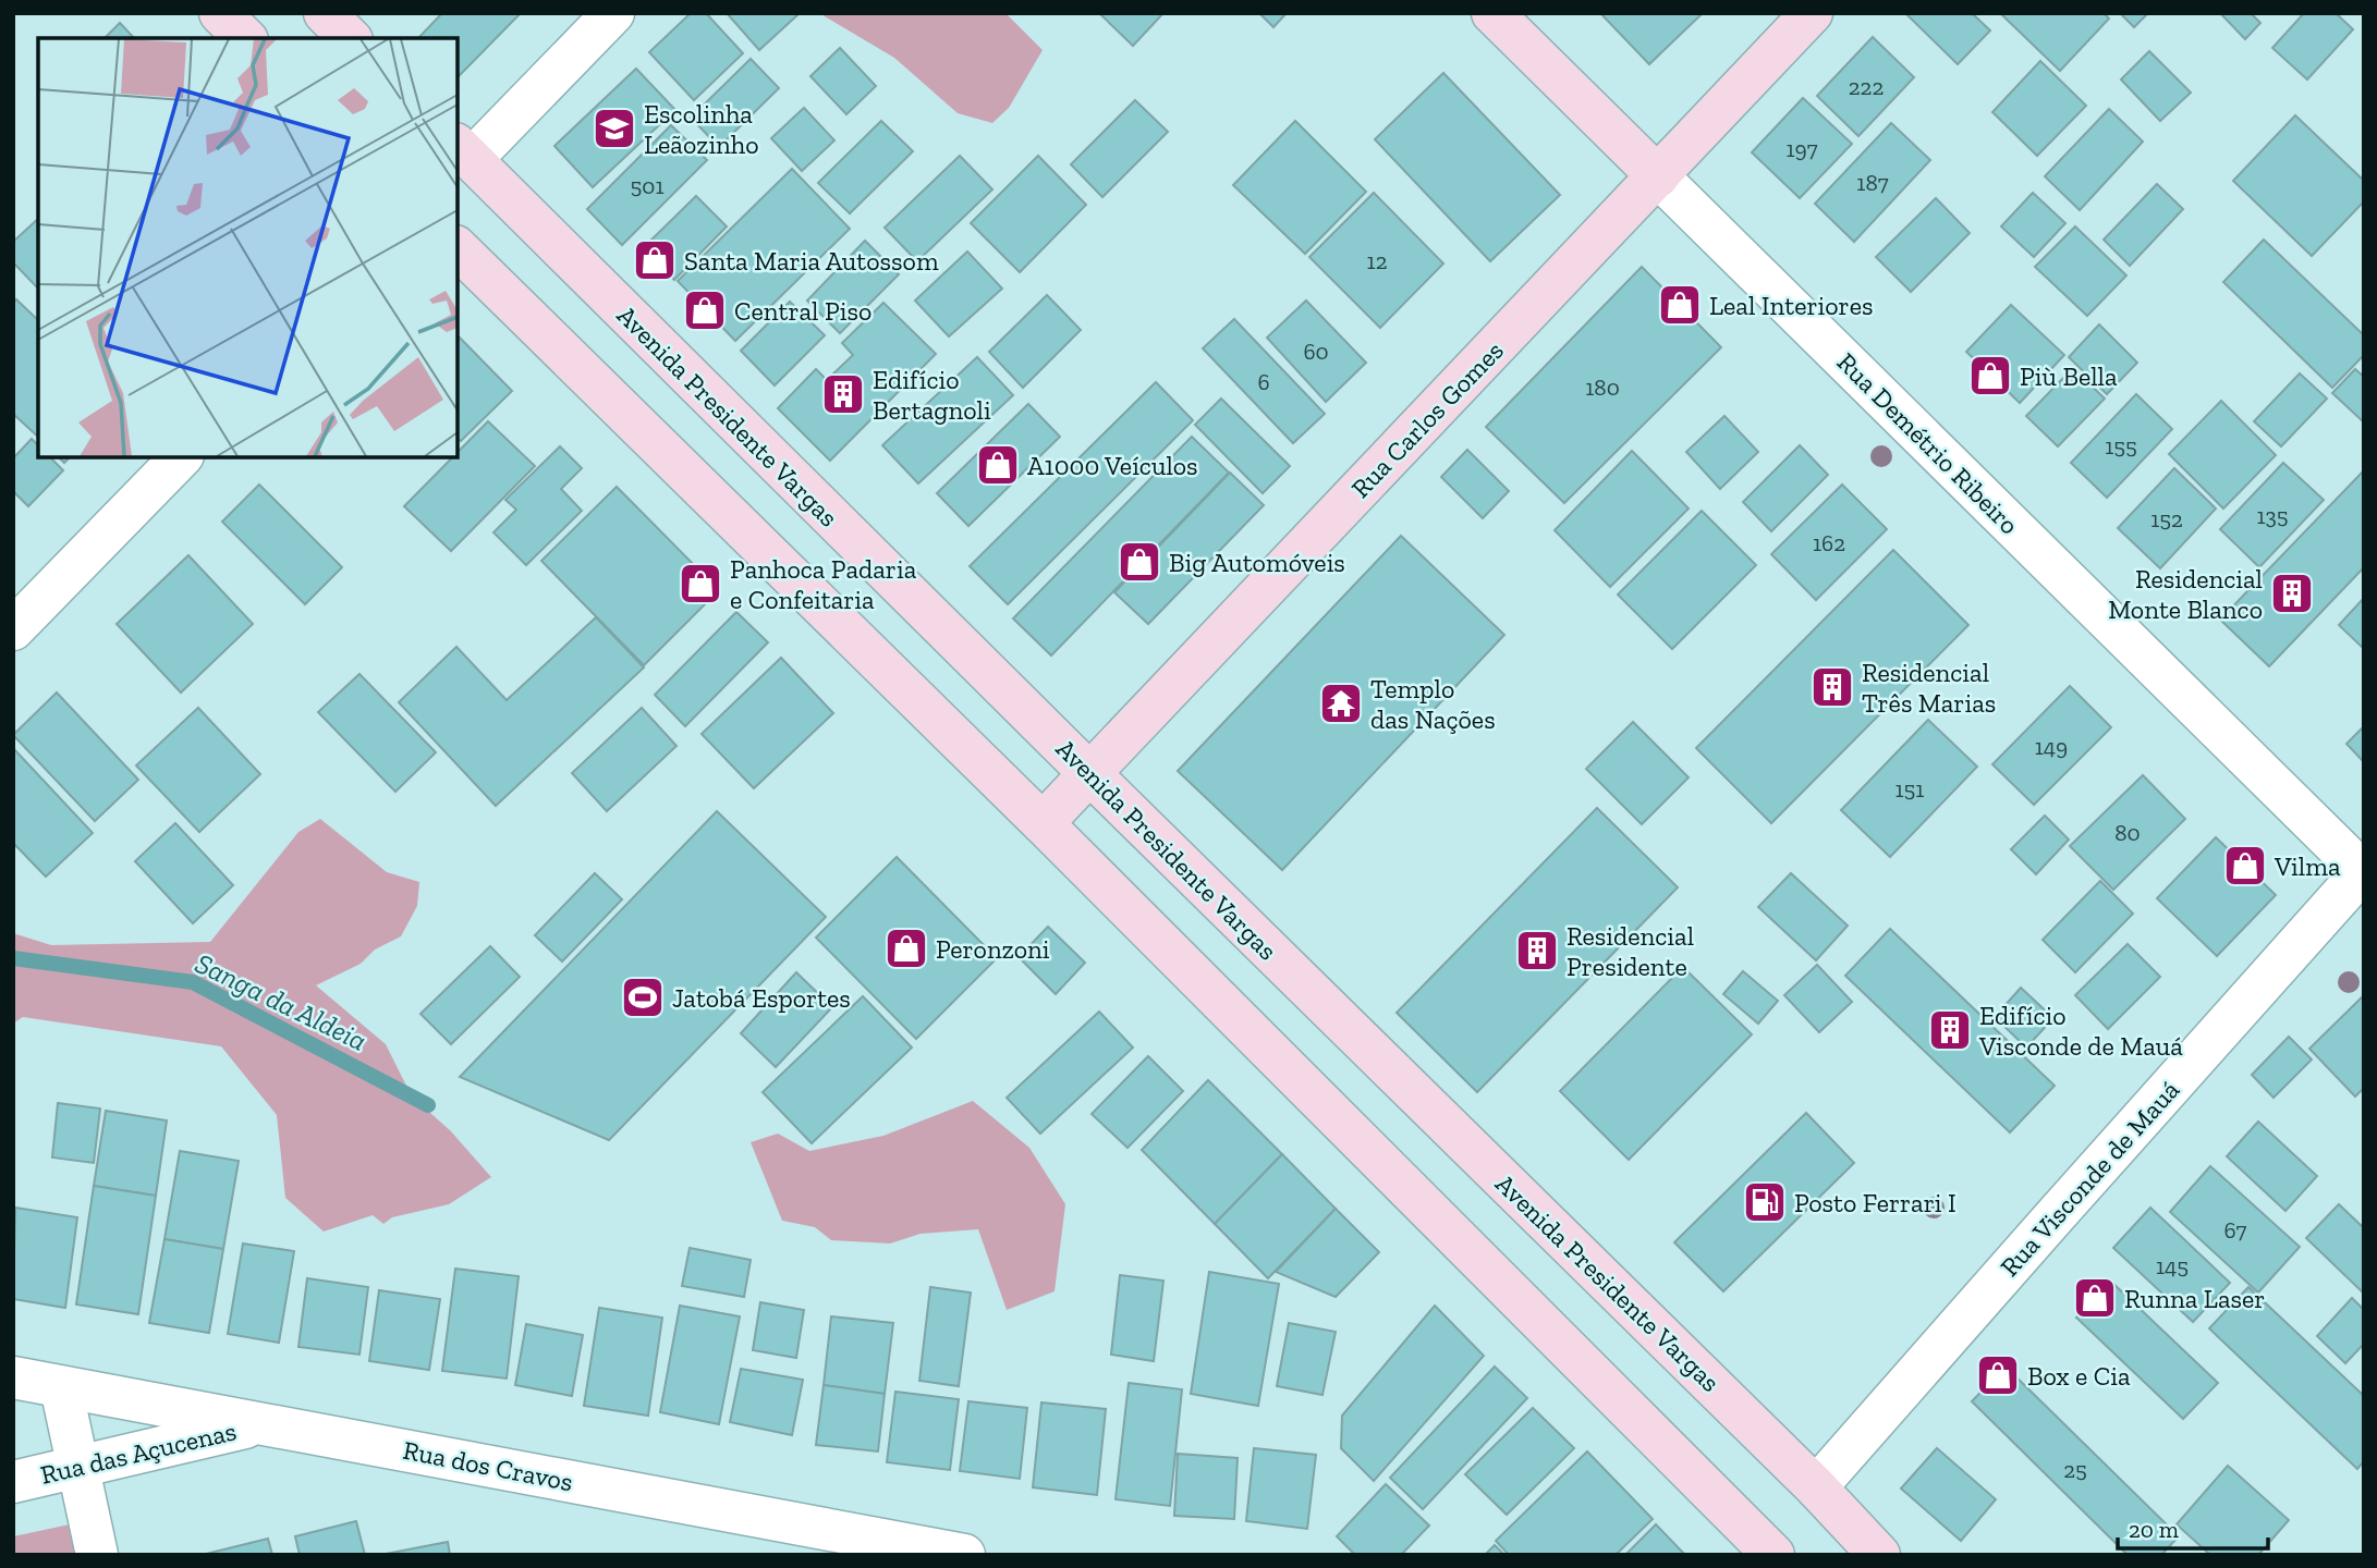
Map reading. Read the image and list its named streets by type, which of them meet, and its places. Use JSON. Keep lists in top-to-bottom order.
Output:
{
  "streets": {
    "main road": ["Avenida Presidente Vargas", "Rua Carlos Gomes", "Rua Demétrio Ribeiro"],
    "street": ["Rua Visconde de Mauá", "Rua das Açucenas", "Rua dos Cravos"]
  },
  "crossings": [
    ["Avenida Presidente Vargas", "Rua Carlos Gomes"],
    ["Avenida Presidente Vargas", "Rua Visconde de Mauá"],
    ["Rua Carlos Gomes", "Rua Demétrio Ribeiro"],
    ["Rua Demétrio Ribeiro", "Rua Visconde de Mauá"],
    ["Rua das Açucenas", "Rua dos Cravos"]
  ],
  "water": ["Sanga da Aldeia"],
  "places": {
    "school or university": ["Escolinha Leãozinho"],
    "shop": [
      "Santa Maria Autossom",
      "Leal Interiores",
      "Central Piso",
      "Più Bella",
      "A1000 Veículos",
      "Big Automóveis",
      "Panhoca Padaria e Confeitaria",
      "Vilma",
      "Peronzoni",
      "Runna Laser",
      "Box e Cia"
    ],
    "building": [
      "Edifício Bertagnoli",
      "Residencial Monte Blanco",
      "Residencial Três Marias",
      "Residencial Presidente",
      "Edifício Visconde de Mauá"
    ],
    "temple": ["Templo das Nações"],
    "sports": ["Jatobá Esportes"],
    "fuel station": ["Posto Ferrari I"]
  },
  "house_numbers": [
    "222",
    "197",
    "187",
    "501",
    "12",
    "60",
    "6",
    "180",
    "155",
    "135",
    "152",
    "162",
    "149",
    "151",
    "80",
    "67",
    "145",
    "25"
  ],
  "scale_bar": "20 m"
}
